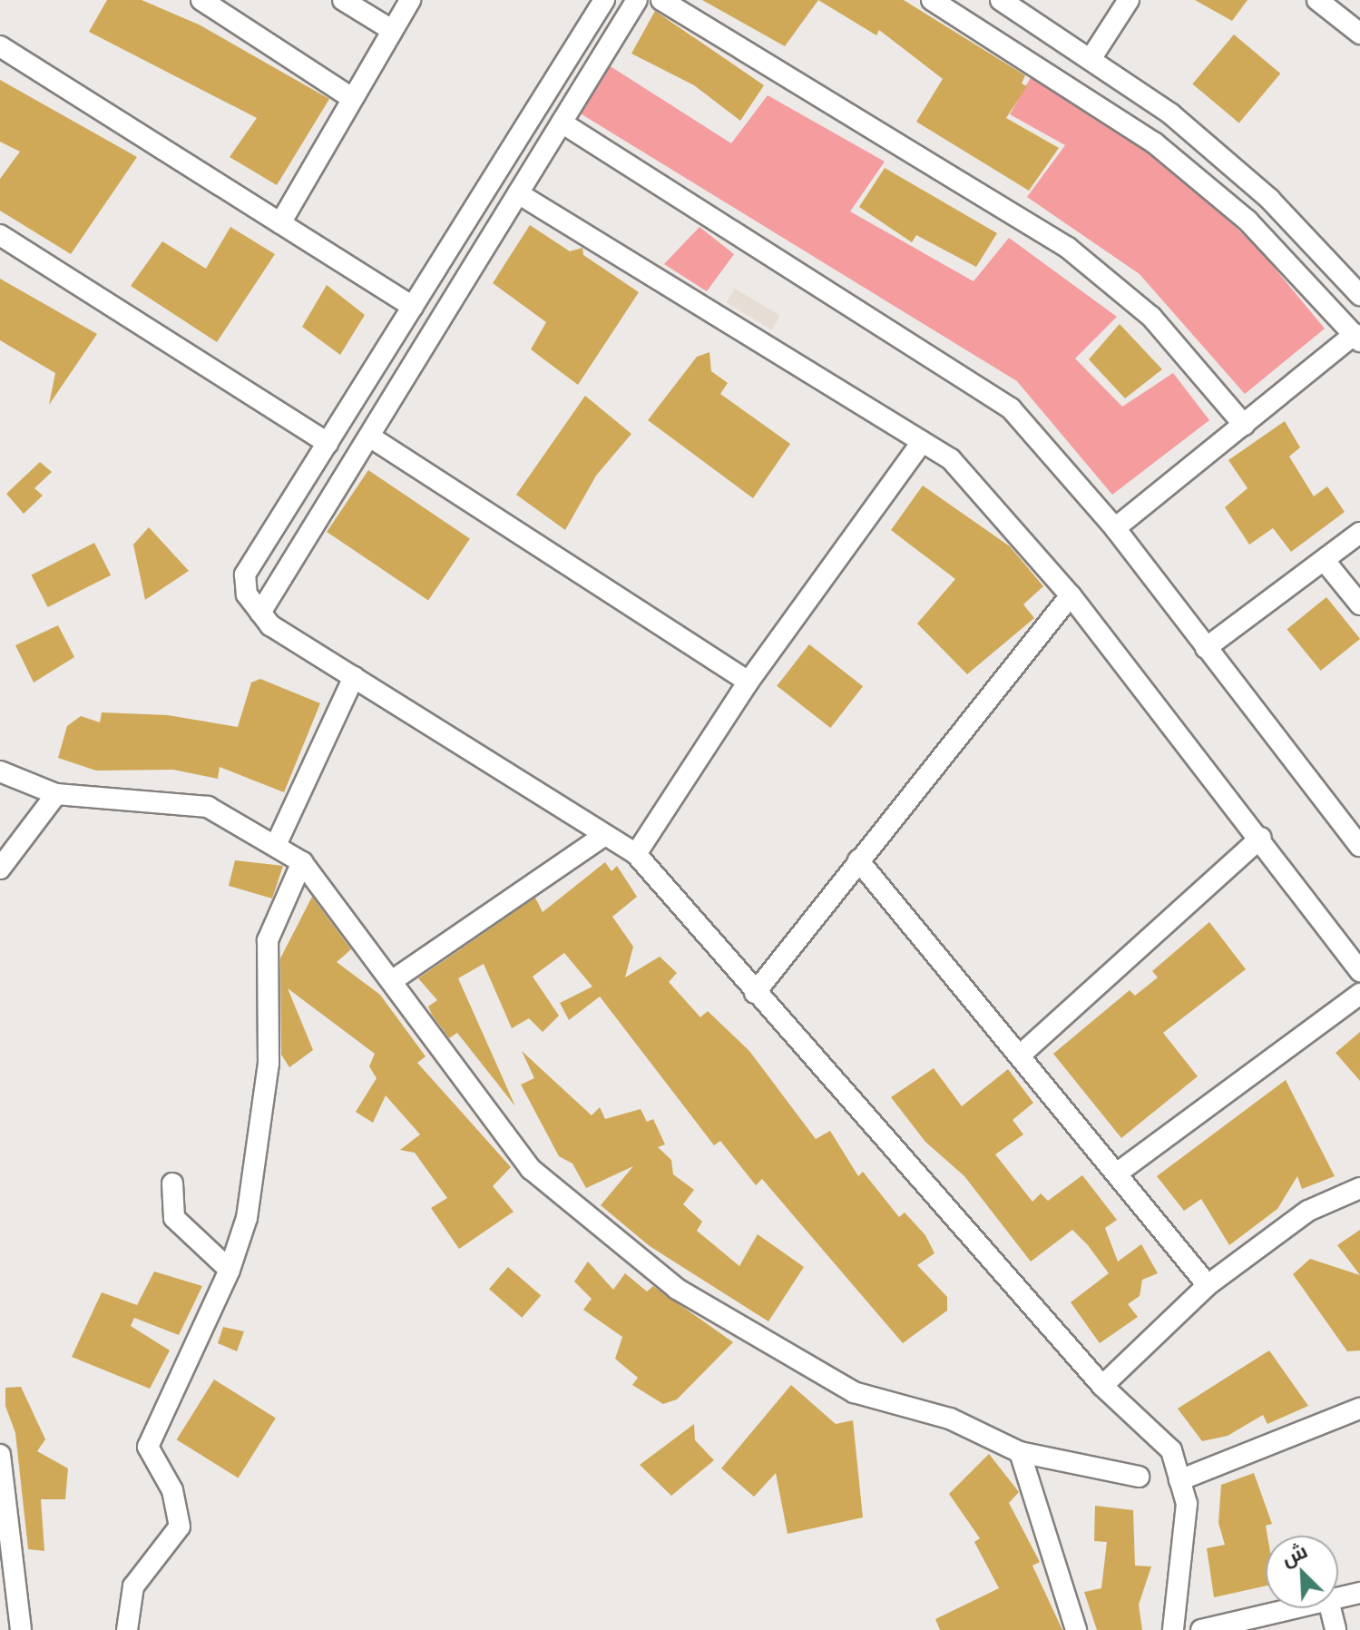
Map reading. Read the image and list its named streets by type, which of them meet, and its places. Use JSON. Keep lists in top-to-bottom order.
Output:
{
  "north": "top left"
}
